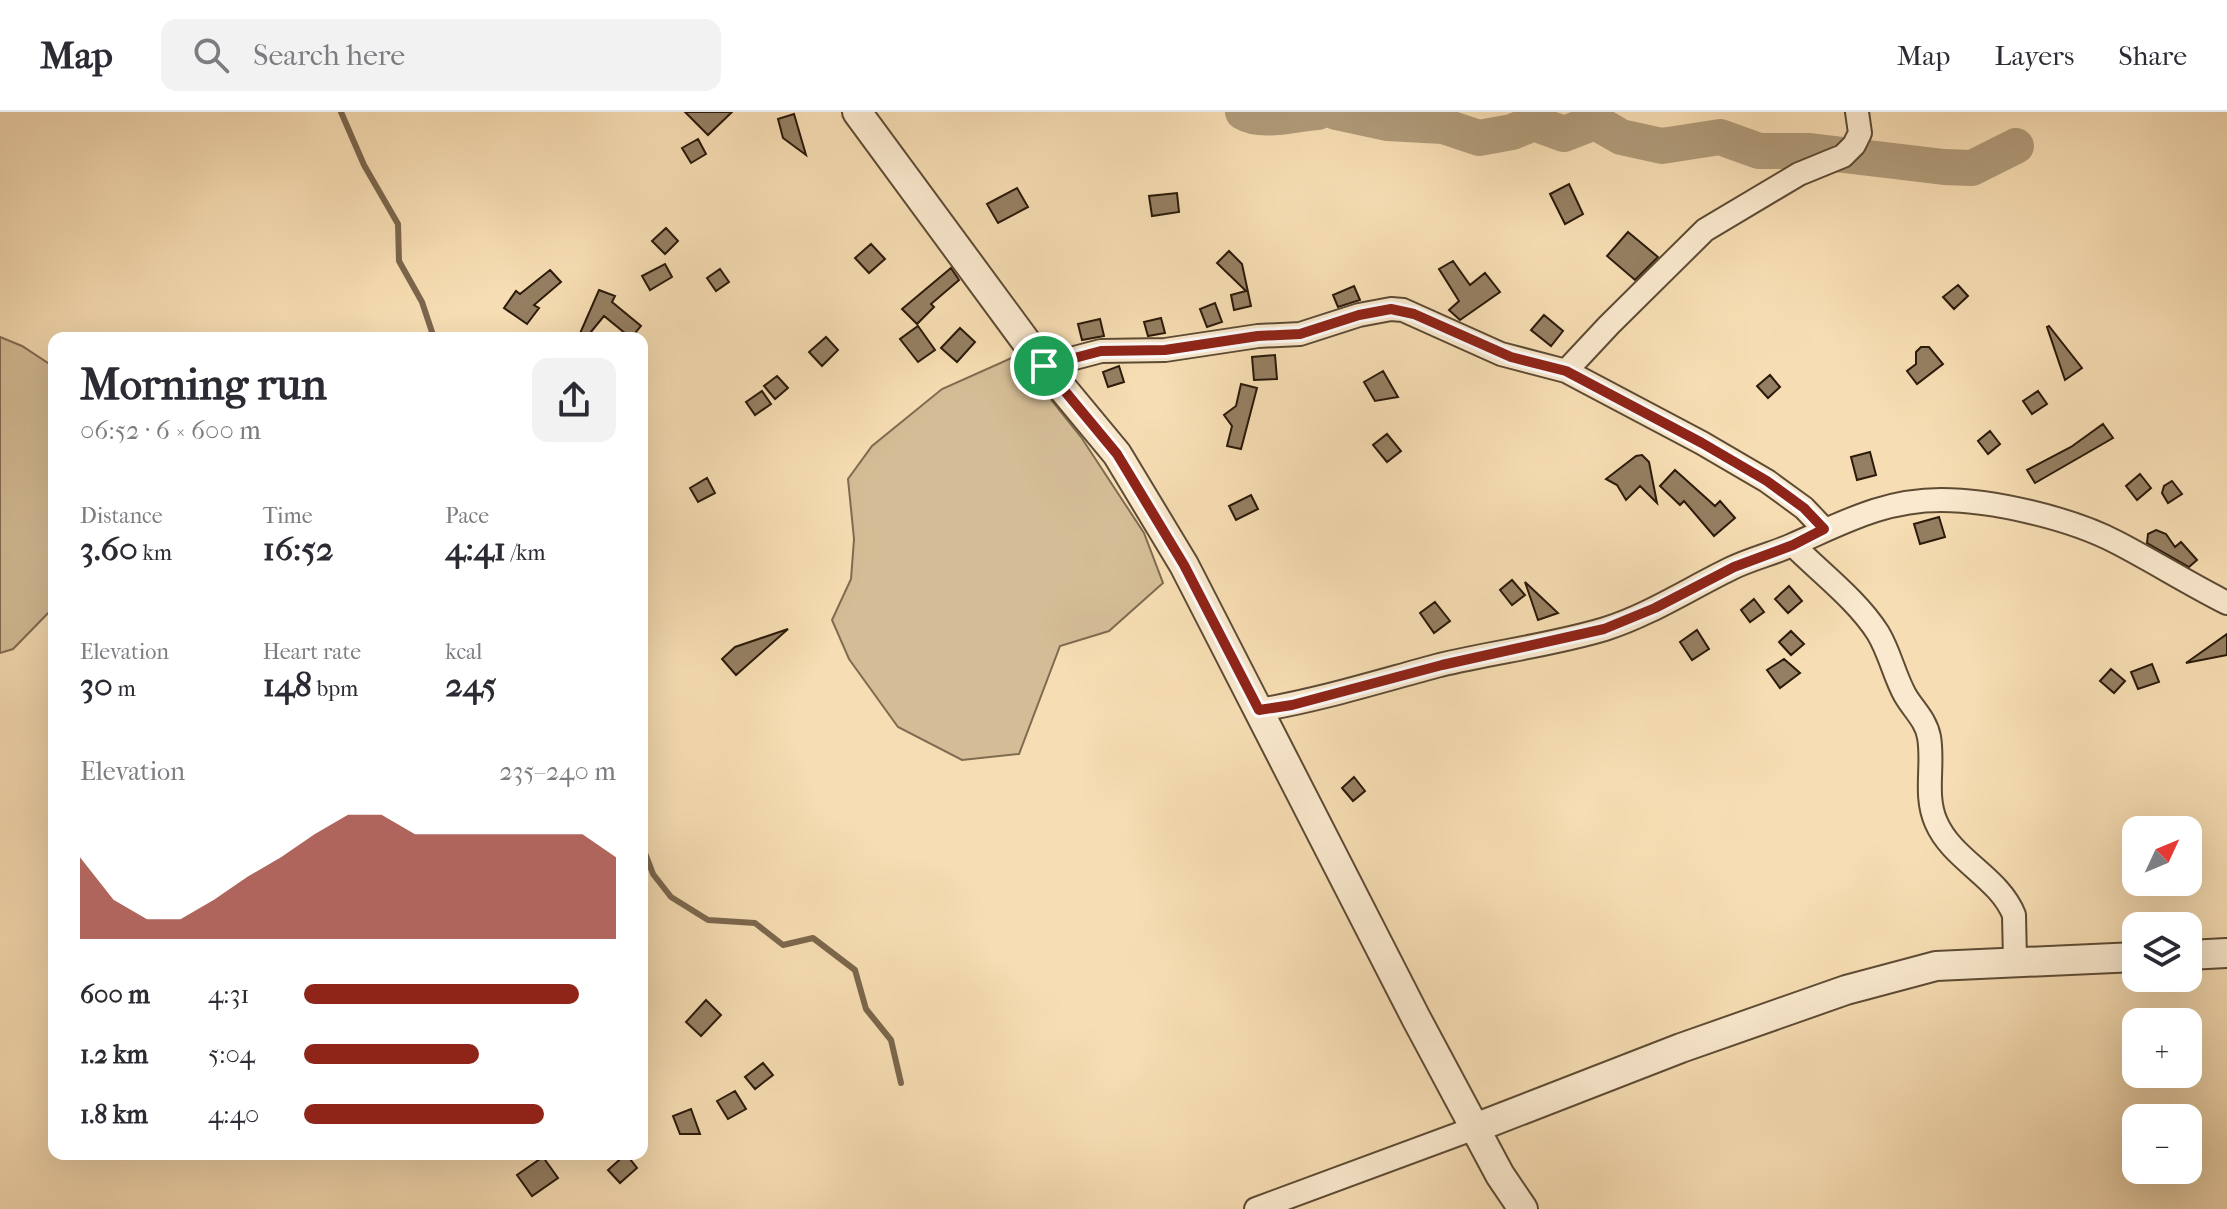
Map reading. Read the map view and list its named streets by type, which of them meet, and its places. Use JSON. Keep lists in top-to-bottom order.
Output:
{
  "north": "top right",
  "page": {
    "header": "Map",
    "search": "Search here",
    "nav": ["Map", "Layers", "Share"],
    "heading": ["Morning run", "06:52 · 6 × 600 m"],
    "stats": [
      ["Distance", "3.60 km"],
      ["Time", "16:52"],
      ["Pace", "4:41 /km"],
      ["Elevation", "30 m"],
      ["Heart rate", "148 bpm"],
      ["kcal", "245"]
    ],
    "chart": ["Elevation", "235–240 m"],
    "map_buttons": ["+", "−"],
    "list": [
      {
        "name": "600 m",
        "note": "4:31"
      },
      {
        "name": "1.2 km",
        "note": "5:04"
      },
      {
        "name": "1.8 km",
        "note": "4:40"
      }
    ]
  }
}
